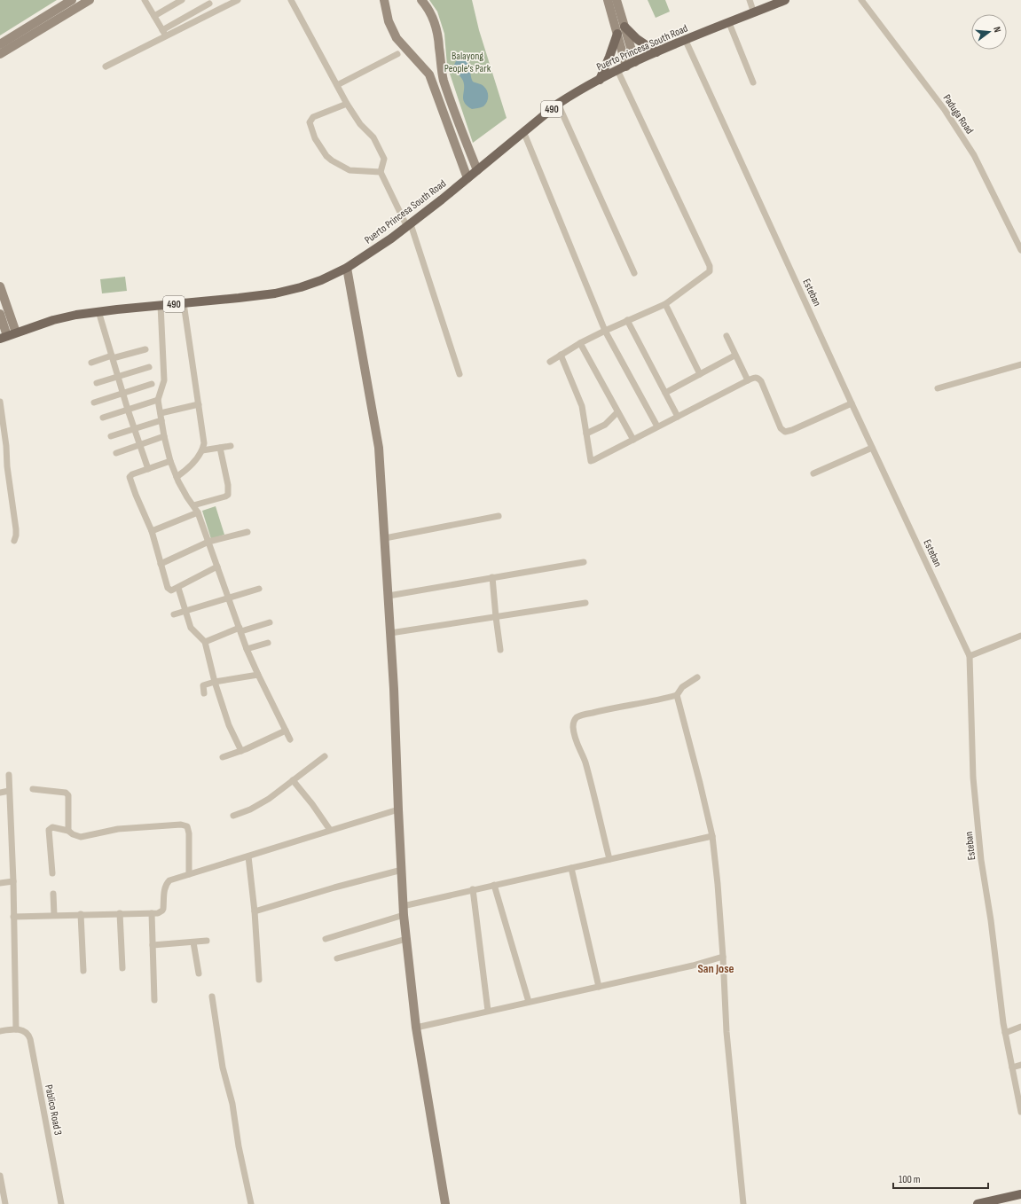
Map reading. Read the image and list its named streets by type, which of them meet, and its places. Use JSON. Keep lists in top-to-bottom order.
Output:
{
  "streets": {
    "main road": ["Puerto Princesa South Road", "490"],
    "street": ["Paduga Road", "Esteban", "Pablico Road 3"]
  },
  "crossings": [
    ["Puerto Princesa South Road", "Esteban"]
  ],
  "districts": ["San Jose"],
  "parks": ["Balayong People's Park"],
  "scale_bar": "100 m",
  "north": "right"
}
